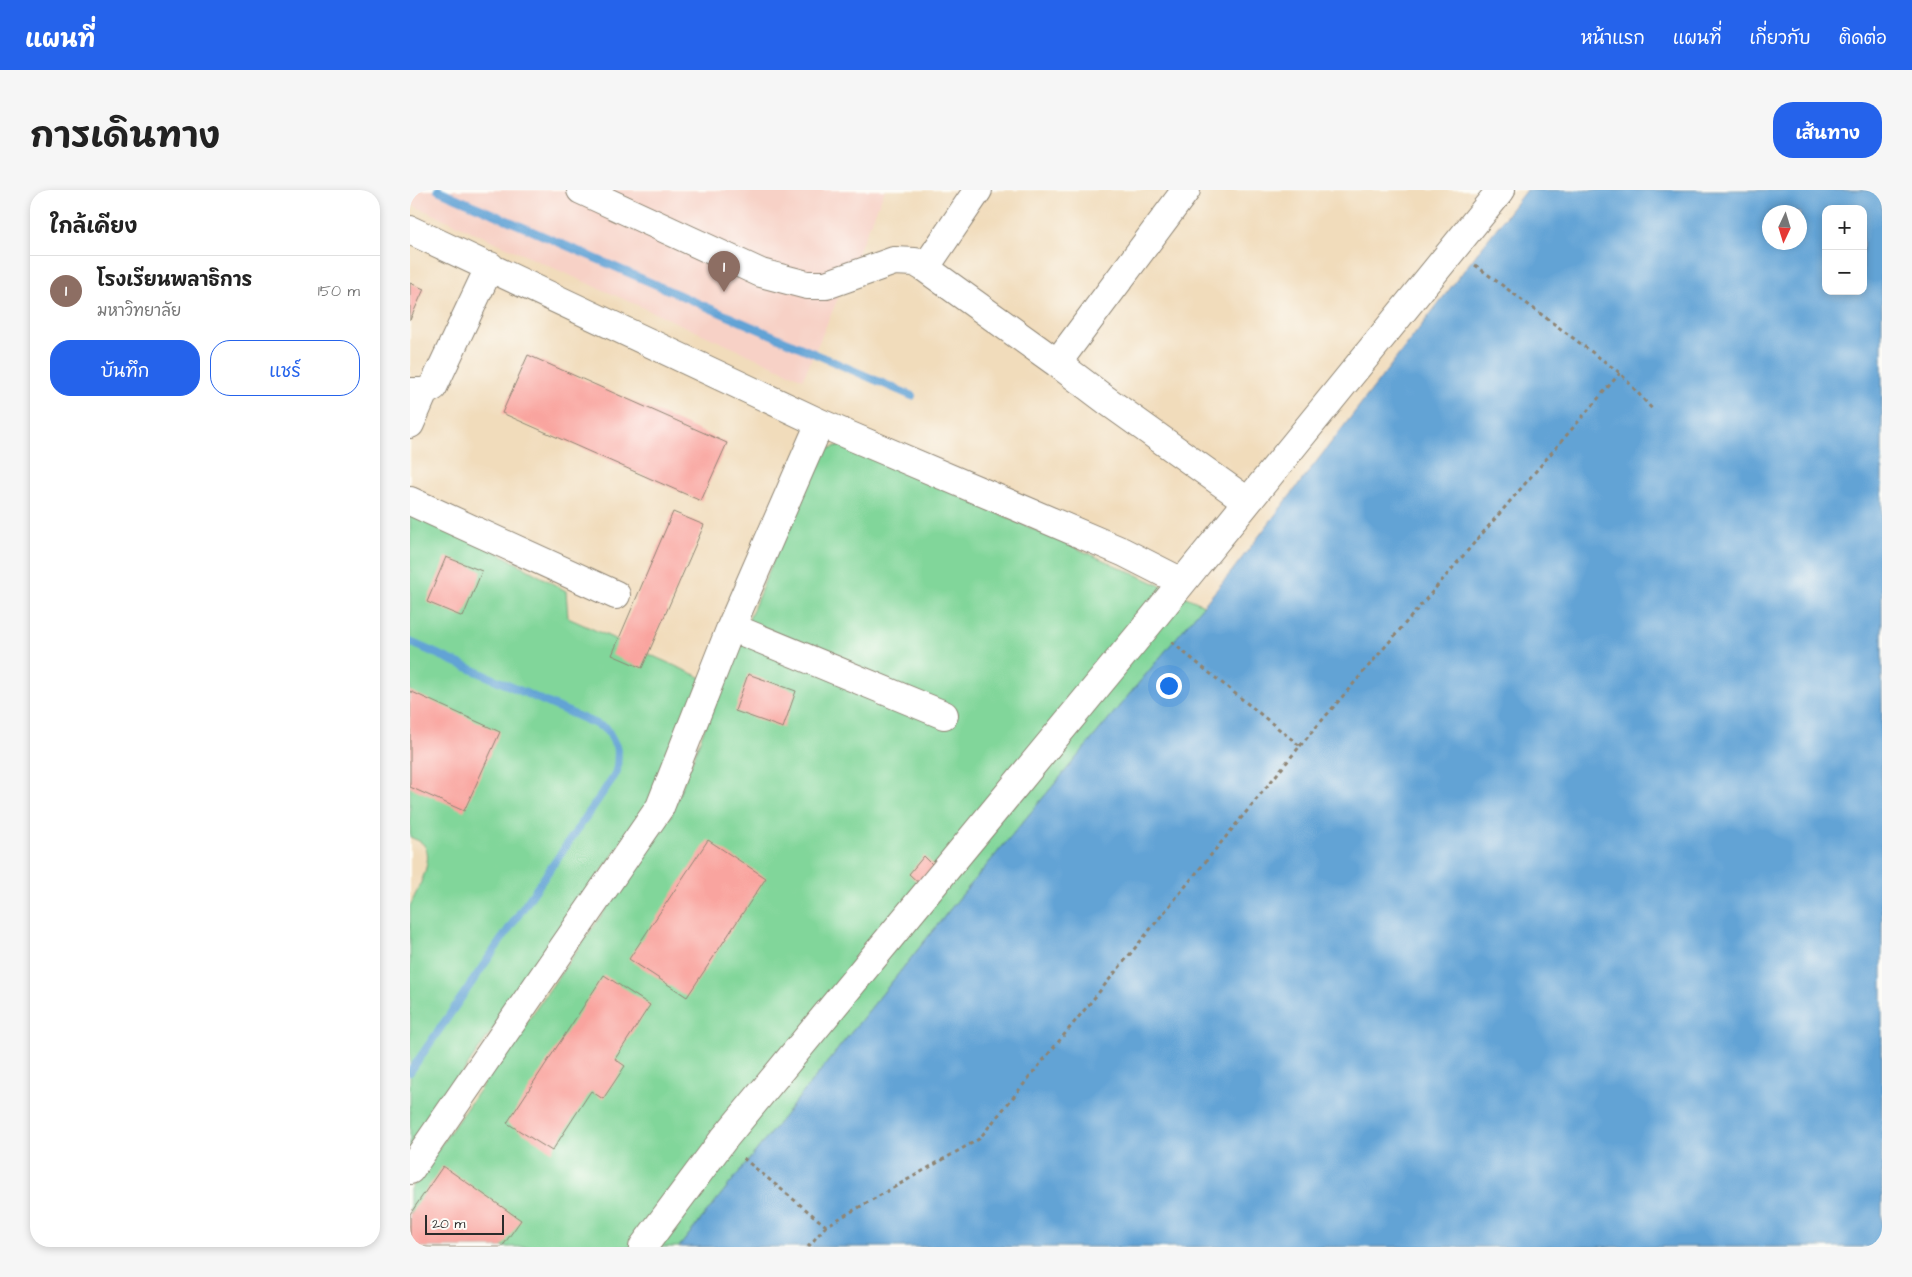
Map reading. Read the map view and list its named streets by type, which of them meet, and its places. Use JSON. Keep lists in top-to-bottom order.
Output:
{
  "scale_bar": "20 m",
  "north": "bottom",
  "page": {
    "header": "แผนที่",
    "nav": [
      "หน้าแรก",
      "แผนที่",
      "เกี่ยวกับ",
      "ติดต่อ"
    ],
    "title": "การเดินทาง",
    "buttons": [
      "เส้นทาง",
      ["บันทึก", "แชร์"]
    ],
    "heading": "ใกล้เคียง",
    "map_buttons": ["+", "−"],
    "pins": "1",
    "list": [
      {
        "mark": "1",
        "name": "โรงเรียนพลาธิการ",
        "note": "มหาวิทยาลัย",
        "value": "150 m"
      }
    ],
    "scale": "20 m"
  }
}
